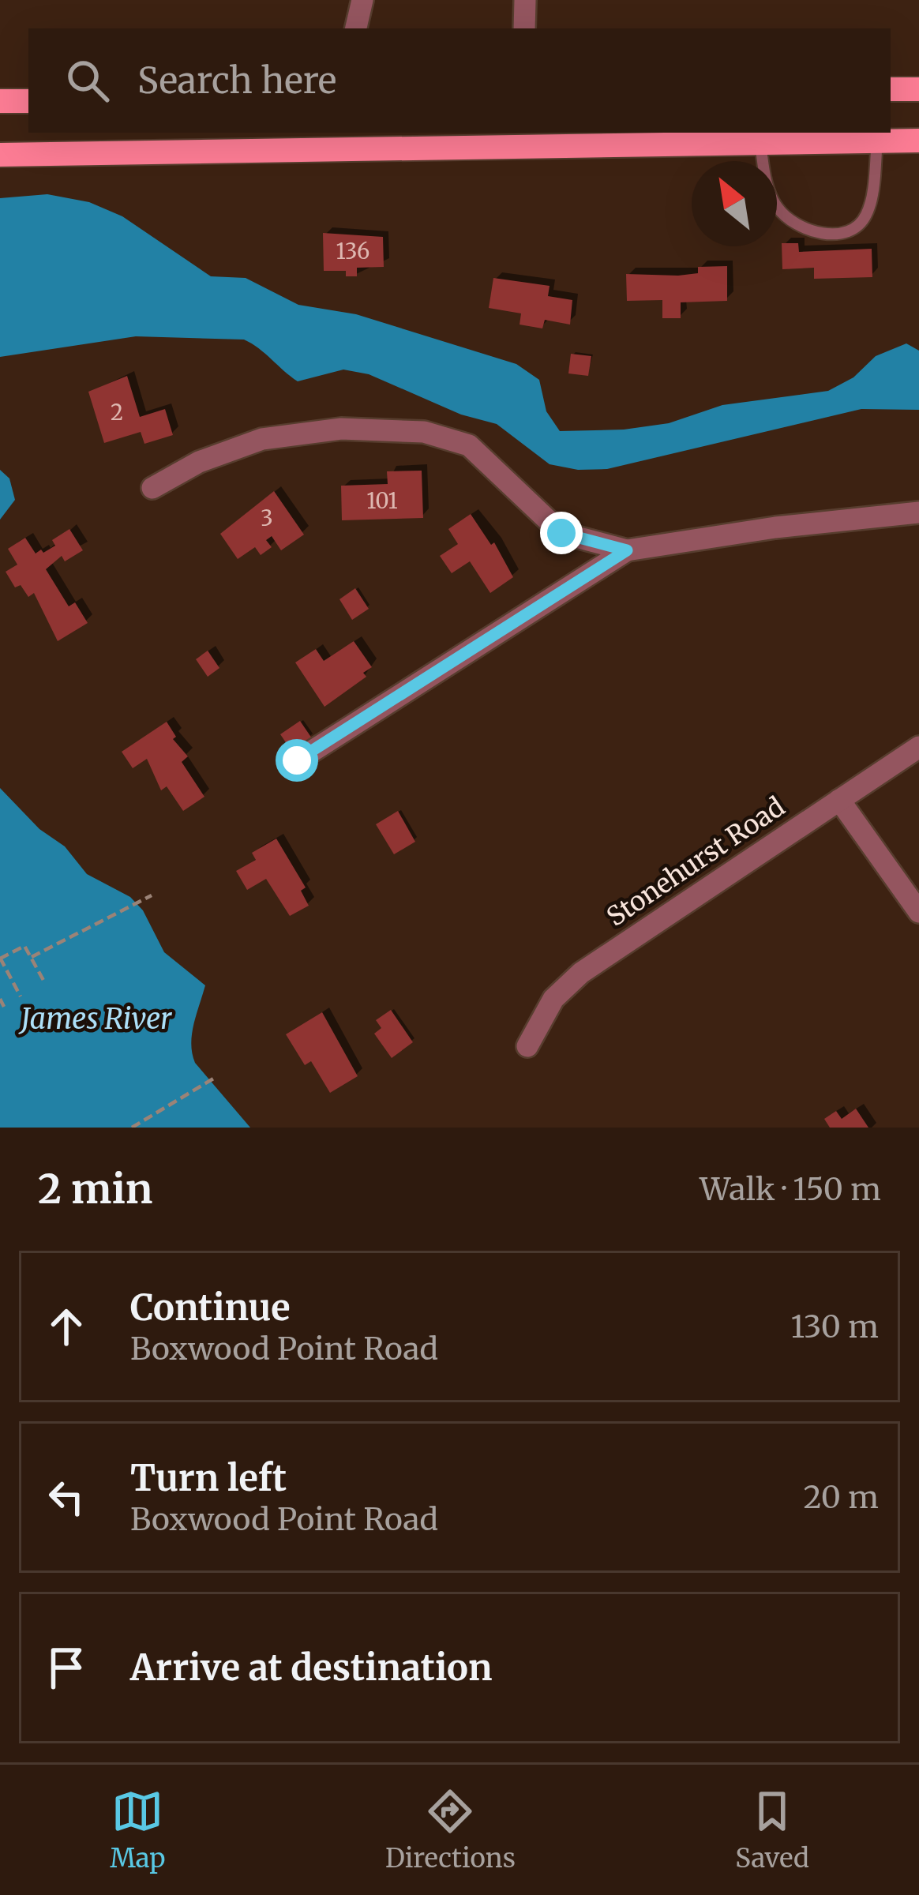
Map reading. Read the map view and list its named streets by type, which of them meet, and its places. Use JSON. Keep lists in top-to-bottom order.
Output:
{
  "streets": {
    "street": ["Stonehurst Road"]
  },
  "water": ["James River"],
  "house_numbers": [
    "136",
    "2",
    "101",
    "3"
  ],
  "north": "top left",
  "page": {
    "search": "Search here",
    "heading": ["2 min", "Walk · 150 m"],
    "list": [
      ["Continue", "Boxwood Point Road", "130 m"],
      ["Turn left", "Boxwood Point Road", "20 m"],
      "Arrive at destination"
    ],
    "nav": ["Map", "Directions", "Saved"]
  }
}
